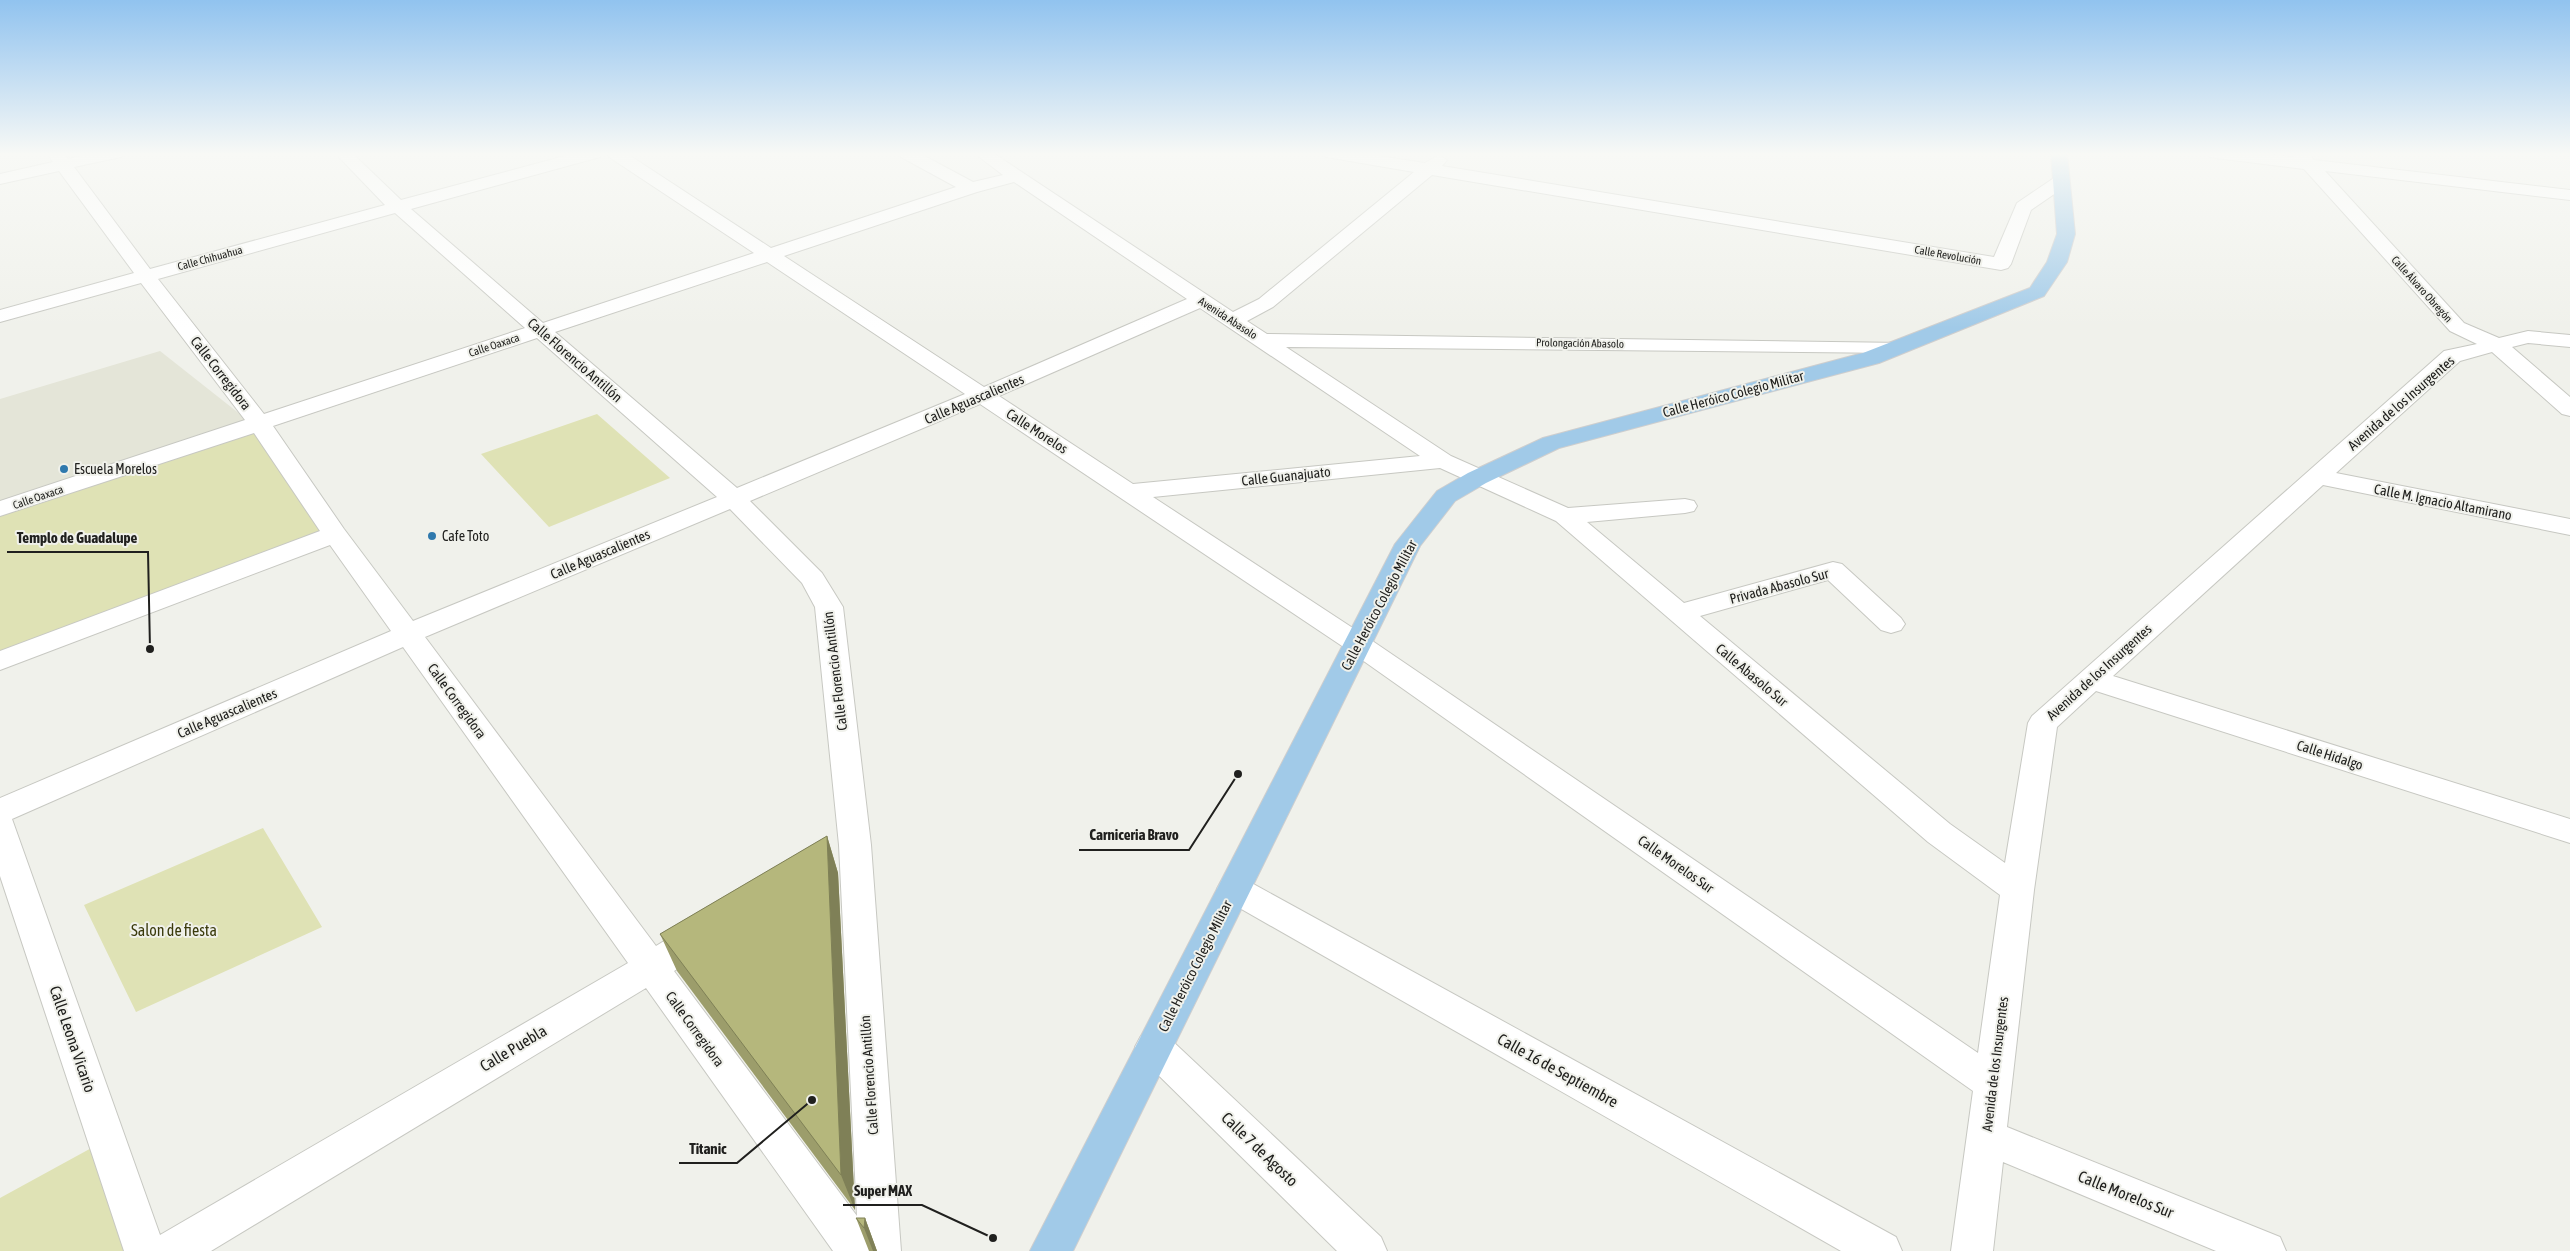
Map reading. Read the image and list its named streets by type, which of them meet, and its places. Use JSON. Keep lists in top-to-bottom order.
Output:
{
  "streets": {
    "main road": ["Calle Heróico Colegio Militar"],
    "street": [
      "Calle Revolución",
      "Calle Chihuahua",
      "Calle Álvaro Obregón",
      "Avenida Abasolo",
      "Prolongación Abasolo",
      "Calle Oaxaca",
      "Calle Florencio Antillón",
      "Calle Corregidora",
      "Calle Aguascalientes",
      "Avenida de los Insurgentes",
      "Calle Morelos",
      "Calle Guanajuato",
      "Calle M. Ignacio Altamirano",
      "Privada Abasolo Sur",
      "Calle Abasolo Sur",
      "Calle Hidalgo",
      "Calle Morelos Sur",
      "Calle Leona Vicario",
      "Calle Puebla",
      "Calle 16 de Septiembre",
      "Calle 7 de Agosto"
    ]
  },
  "crossings": [
    ["Calle Chihuahua", "Calle Corregidora"],
    ["Calle Álvaro Obregón", "Avenida de los Insurgentes"],
    ["Avenida Abasolo", "Prolongación Abasolo"],
    ["Avenida Abasolo", "Calle Heróico Colegio Militar"],
    ["Avenida Abasolo", "Calle Aguascalientes"],
    ["Avenida Abasolo", "Calle Guanajuato"],
    ["Avenida Abasolo", "Calle Abasolo Sur"],
    ["Prolongación Abasolo", "Calle Heróico Colegio Militar"],
    ["Calle Oaxaca", "Calle Florencio Antillón"],
    ["Calle Oaxaca", "Calle Corregidora"],
    ["Calle Oaxaca", "Calle Morelos"],
    ["Calle Florencio Antillón", "Calle Aguascalientes"],
    ["Calle Corregidora", "Calle Aguascalientes"],
    ["Calle Corregidora", "Calle Puebla"],
    ["Calle Heróico Colegio Militar", "Calle Morelos"],
    ["Calle Heróico Colegio Militar", "Calle Abasolo Sur"],
    ["Calle Heróico Colegio Militar", "Calle Morelos Sur"],
    ["Calle Heróico Colegio Militar", "Calle 16 de Septiembre"],
    ["Calle Heróico Colegio Militar", "Calle 7 de Agosto"],
    ["Calle Aguascalientes", "Calle Morelos"],
    ["Avenida de los Insurgentes", "Calle M. Ignacio Altamirano"],
    ["Avenida de los Insurgentes", "Calle Abasolo Sur"],
    ["Avenida de los Insurgentes", "Calle Hidalgo"],
    ["Avenida de los Insurgentes", "Calle Morelos Sur"],
    ["Calle Morelos", "Calle Guanajuato"],
    ["Calle Morelos", "Calle Morelos Sur"],
    ["Privada Abasolo Sur", "Calle Abasolo Sur"]
  ],
  "parks": ["Salon de fiesta"],
  "places": [
    "Escuela Morelos",
    "Cafe Toto",
    "Templo de Guadalupe",
    "Carniceria Bravo",
    "Titanic",
    "Super MAX"
  ]
}
